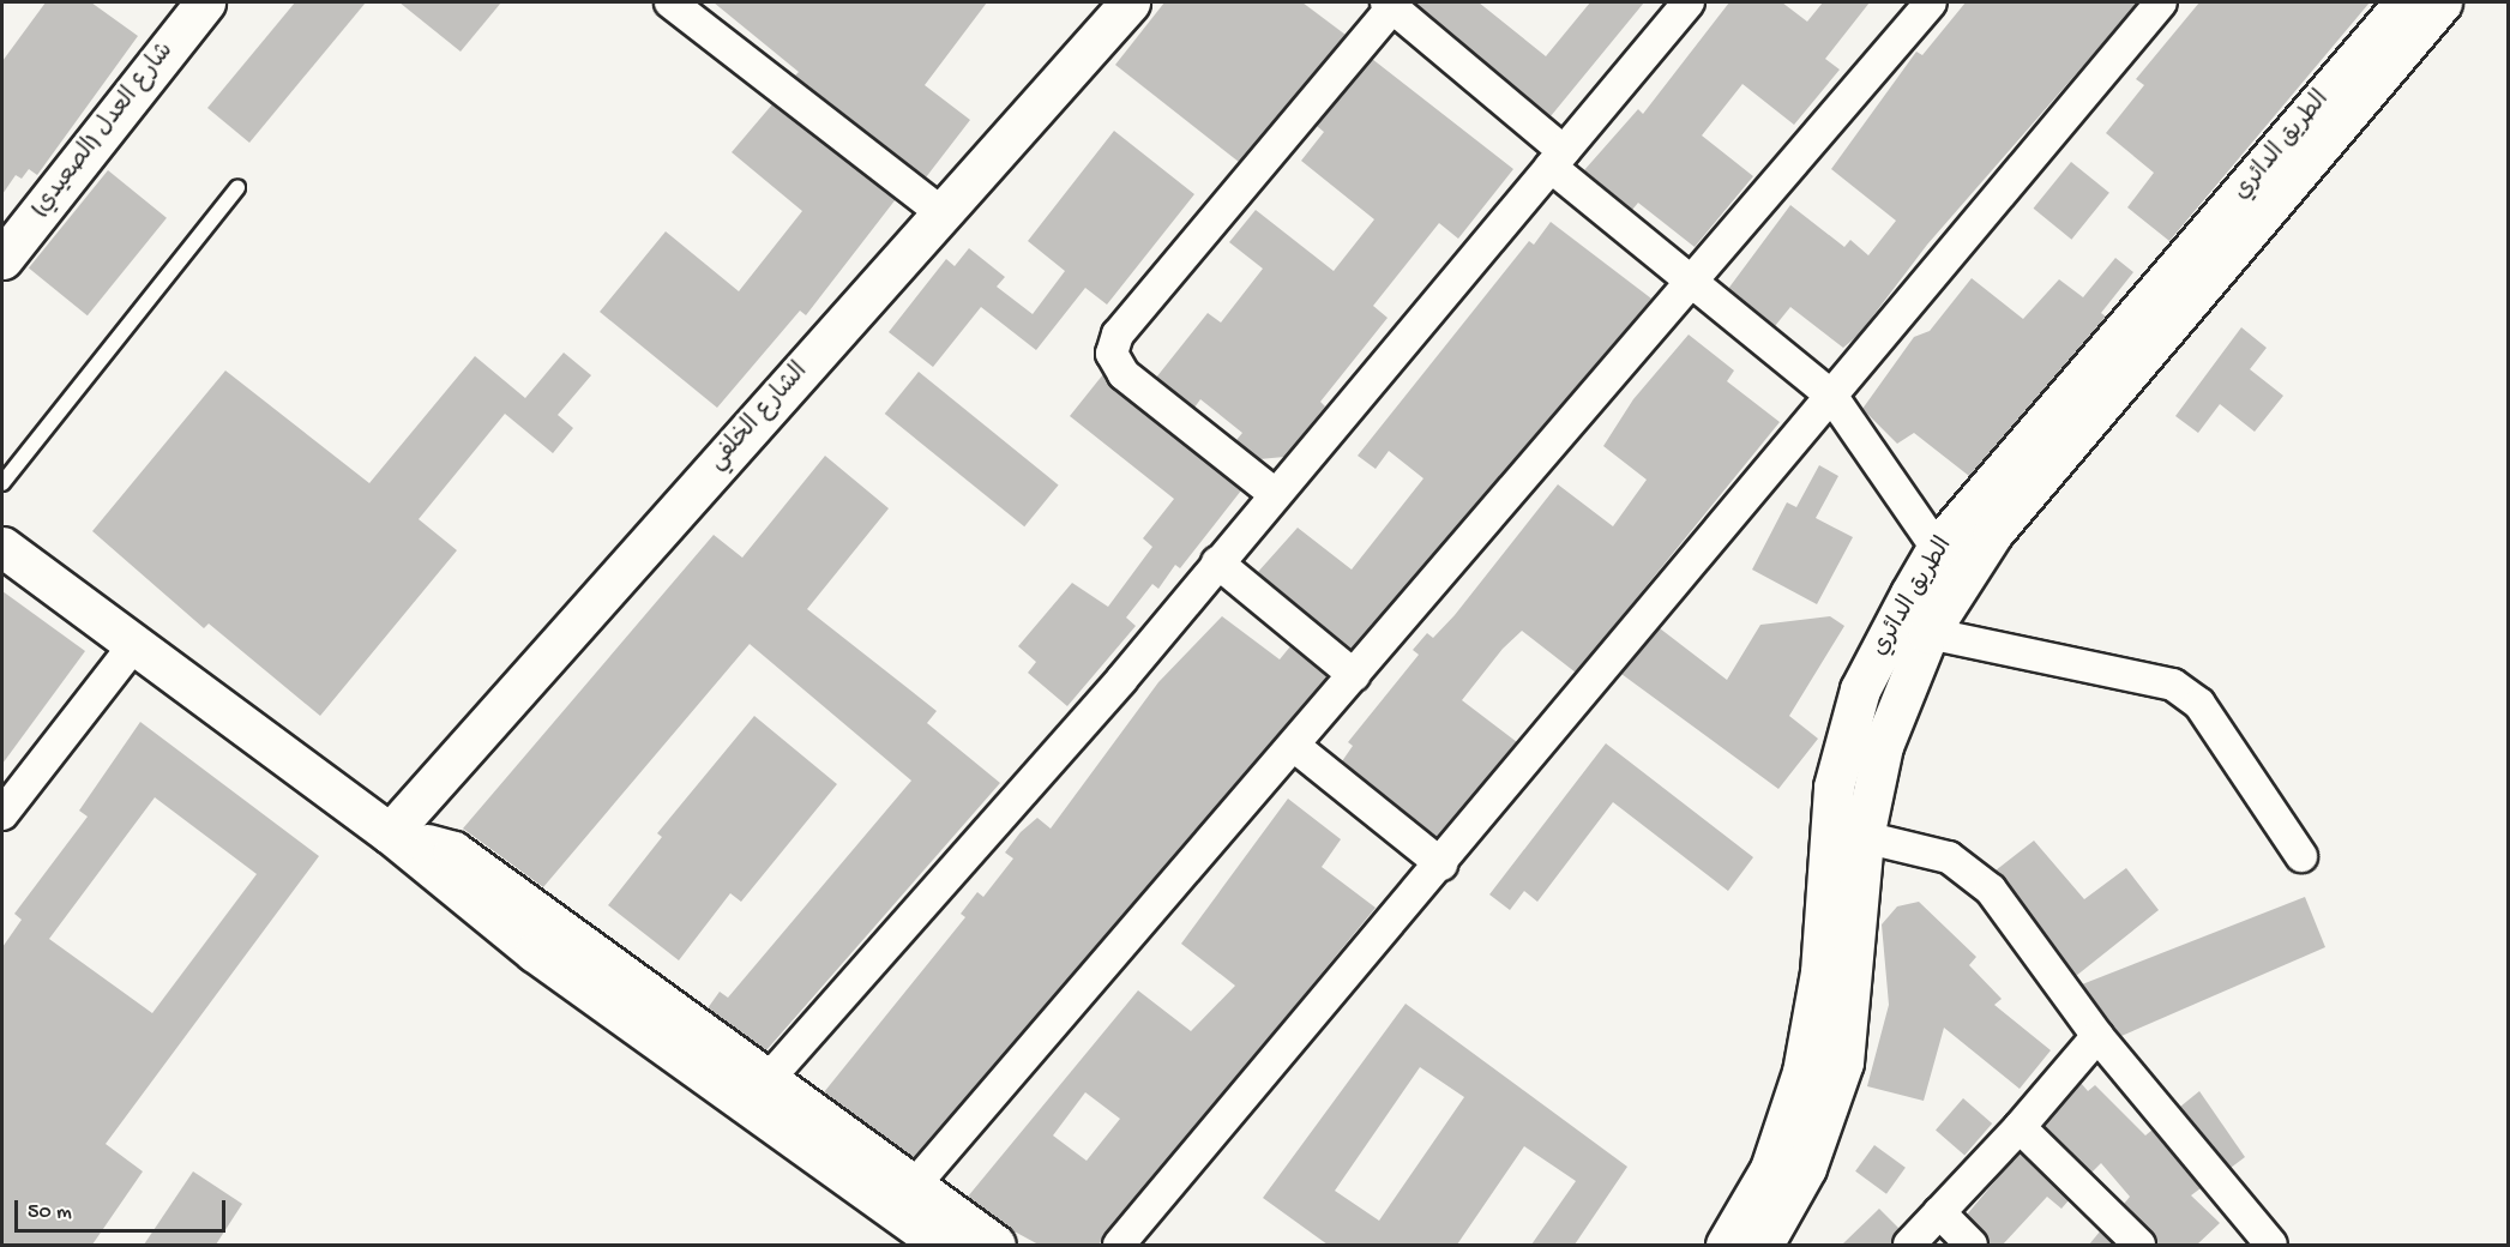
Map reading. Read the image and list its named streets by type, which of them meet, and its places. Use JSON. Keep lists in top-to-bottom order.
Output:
{
  "streets": {
    "street": ["شارع العدل (الصعيدي)", "الطريق الدائري", "الشارع الخلفي"]
  },
  "scale_bar": "50 m"
}
